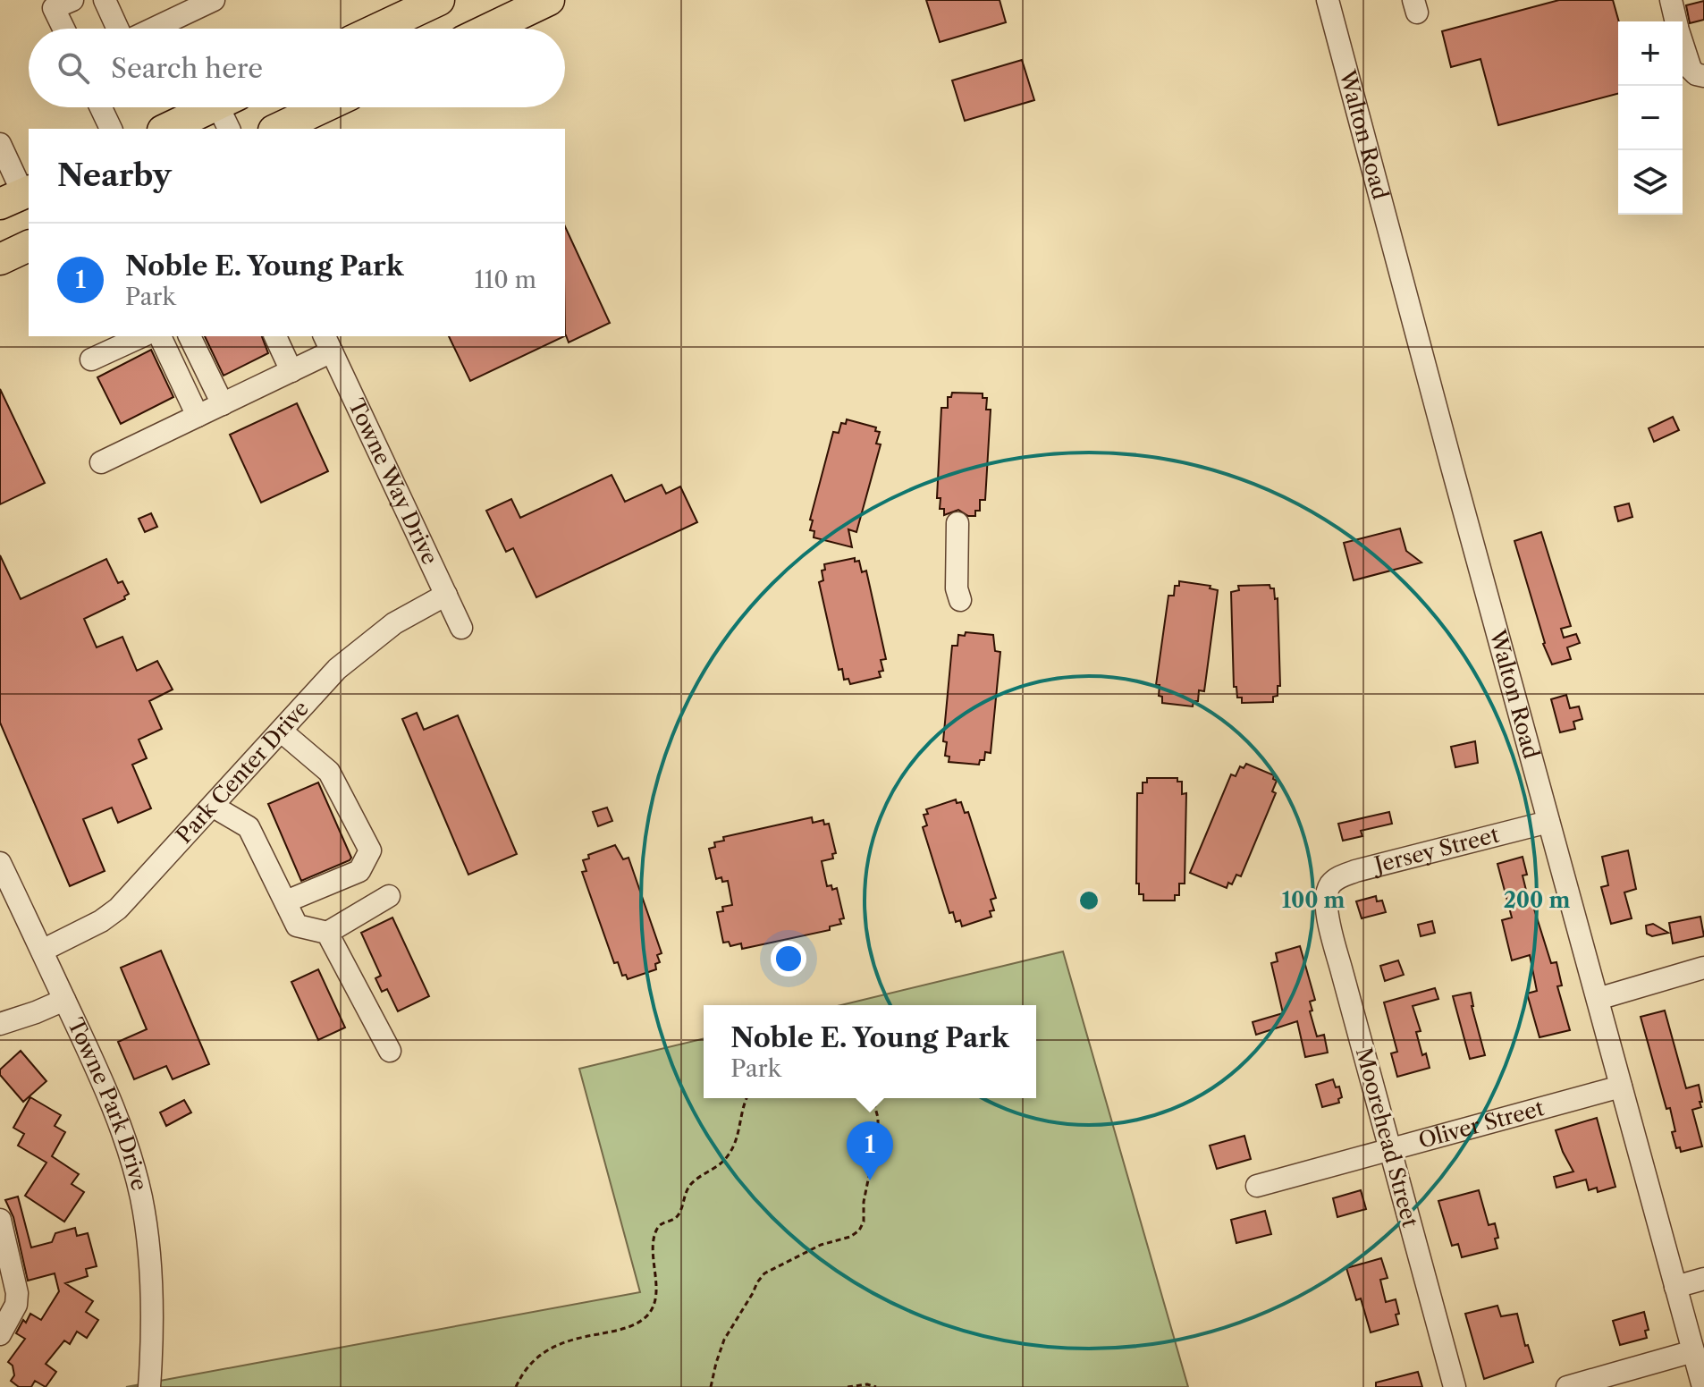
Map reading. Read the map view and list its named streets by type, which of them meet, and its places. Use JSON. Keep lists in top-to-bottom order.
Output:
{
  "streets": {
    "street": [
      "Walton Road",
      "Towne Way Drive",
      "Park Center Drive",
      "Jersey Street",
      "Towne Park Drive",
      "Oliver Street",
      "Moorehead Street"
    ]
  },
  "crossings": [
    ["Walton Road", "Jersey Street"],
    ["Walton Road", "Oliver Street"],
    ["Towne Way Drive", "Park Center Drive"],
    ["Park Center Drive", "Towne Park Drive"],
    ["Jersey Street", "Moorehead Street"],
    ["Oliver Street", "Moorehead Street"]
  ],
  "page": {
    "map_buttons": ["+", "−"],
    "search": "Search here",
    "heading": "Nearby",
    "list": [
      {
        "mark": "1",
        "name": "Noble E. Young Park",
        "note": "Park",
        "value": "110 m"
      }
    ],
    "popup": ["Noble E. Young Park", "Park"],
    "pins": "1"
  },
  "rings": ["100 m", "200 m"]
}
